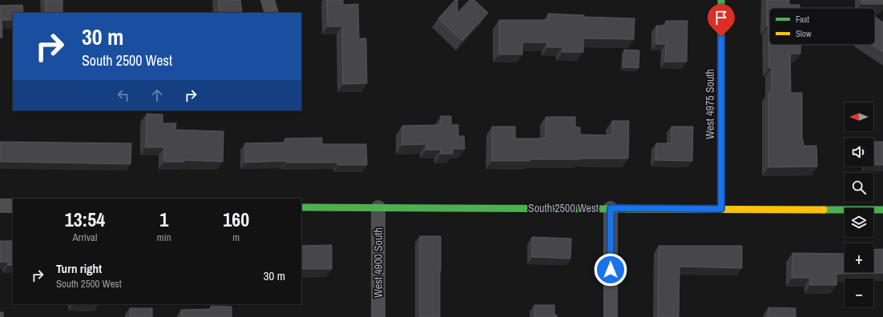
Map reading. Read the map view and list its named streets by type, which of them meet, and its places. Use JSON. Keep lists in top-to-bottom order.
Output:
{
  "streets": {
    "street": ["West 4975 South", "South 2500 West", "West 4900 South"]
  },
  "crossings": [
    ["West 4975 South", "South 2500 West"],
    ["South 2500 West", "West 4900 South"]
  ],
  "legend": ["Fast", "Slow"],
  "north": "left",
  "page": {
    "turn": ["30 m", "South 2500 West"],
    "map_buttons": ["+", "−"],
    "eta": [
      "13:54",
      "Arrival",
      "1",
      "min",
      "160",
      "m"
    ],
    "list": [
      {
        "name": "Turn right",
        "note": "South 2500 West",
        "value": "30 m"
      }
    ]
  }
}
